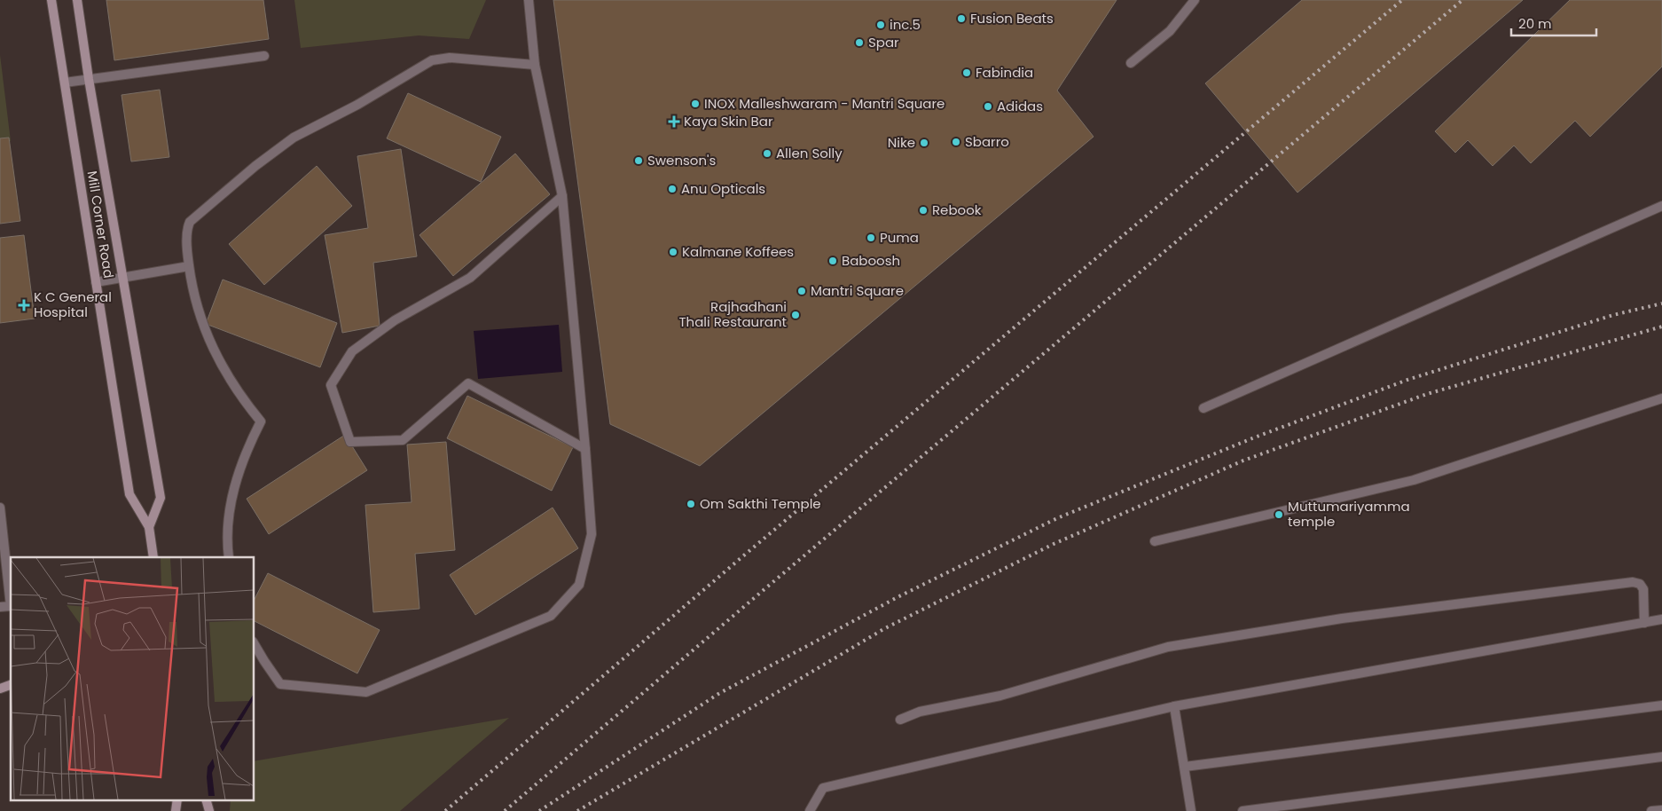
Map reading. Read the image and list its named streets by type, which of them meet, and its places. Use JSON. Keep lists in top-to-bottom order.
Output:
{
  "streets": {
    "main road": ["Mill Corner Road"]
  },
  "places": {
    "other": [
      "Fusion Beats",
      "inc.5",
      "Spar",
      "Fabindia",
      "INOX Malleshwaram - Mantri Square",
      "Adidas",
      "Sbarro",
      "Nike",
      "Allen Solly",
      "Swenson's",
      "Anu Opticals",
      "Rebook",
      "Puma",
      "Kalmane Koffees",
      "Baboosh",
      "Mantri Square",
      "Rajhadhani Thali Restaurant",
      "Om Sakthi Temple",
      "Muttumariyamma temple"
    ],
    "health": ["Kaya Skin Bar", "K C General Hospital"]
  },
  "scale_bar": "20 m"
}
